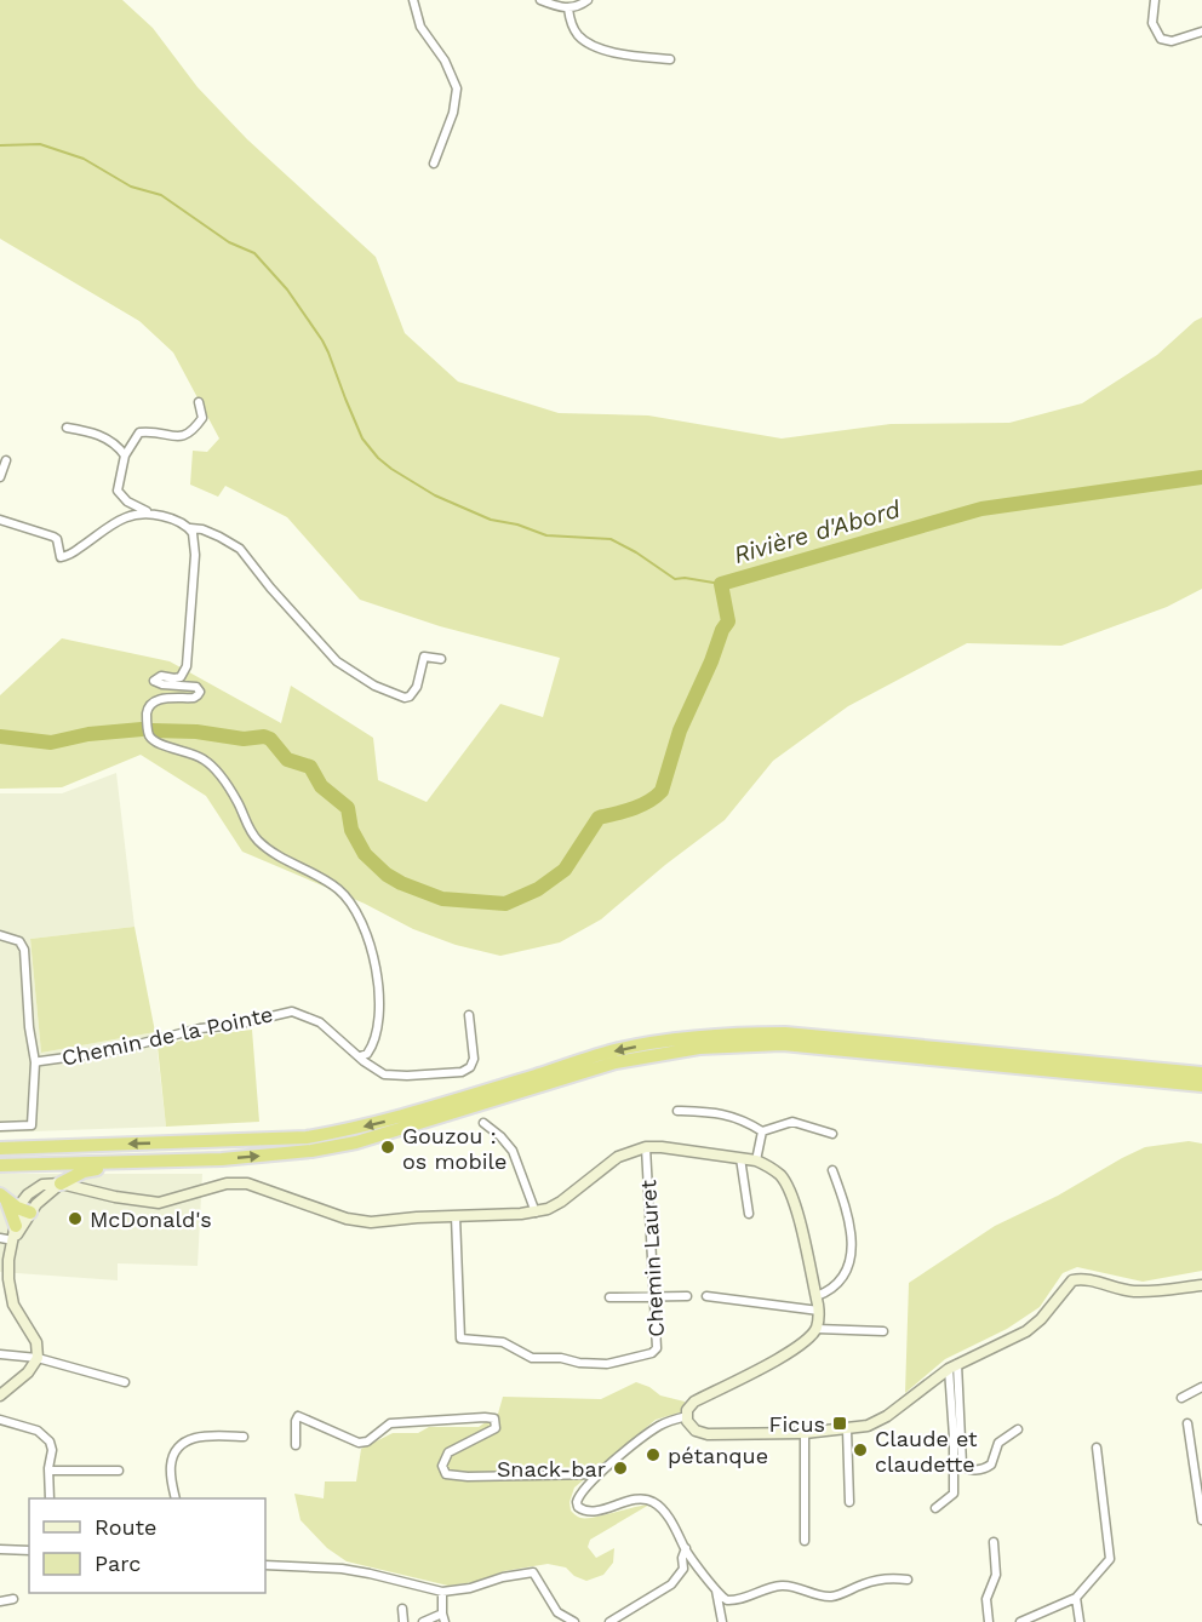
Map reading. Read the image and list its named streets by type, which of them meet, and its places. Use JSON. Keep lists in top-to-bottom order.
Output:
{
  "streets": {
    "street": ["Chemin de la Pointe", "Chemin Lauret"]
  },
  "water": ["Rivière d'Abord"],
  "places": {
    "other": [
      "Gouzou : os mobile",
      "McDonald's",
      "Claude et claudette",
      "pétanque",
      "Snack-bar"
    ],
    "transit": ["Ficus"]
  },
  "legend": ["Route", "Parc"]
}
